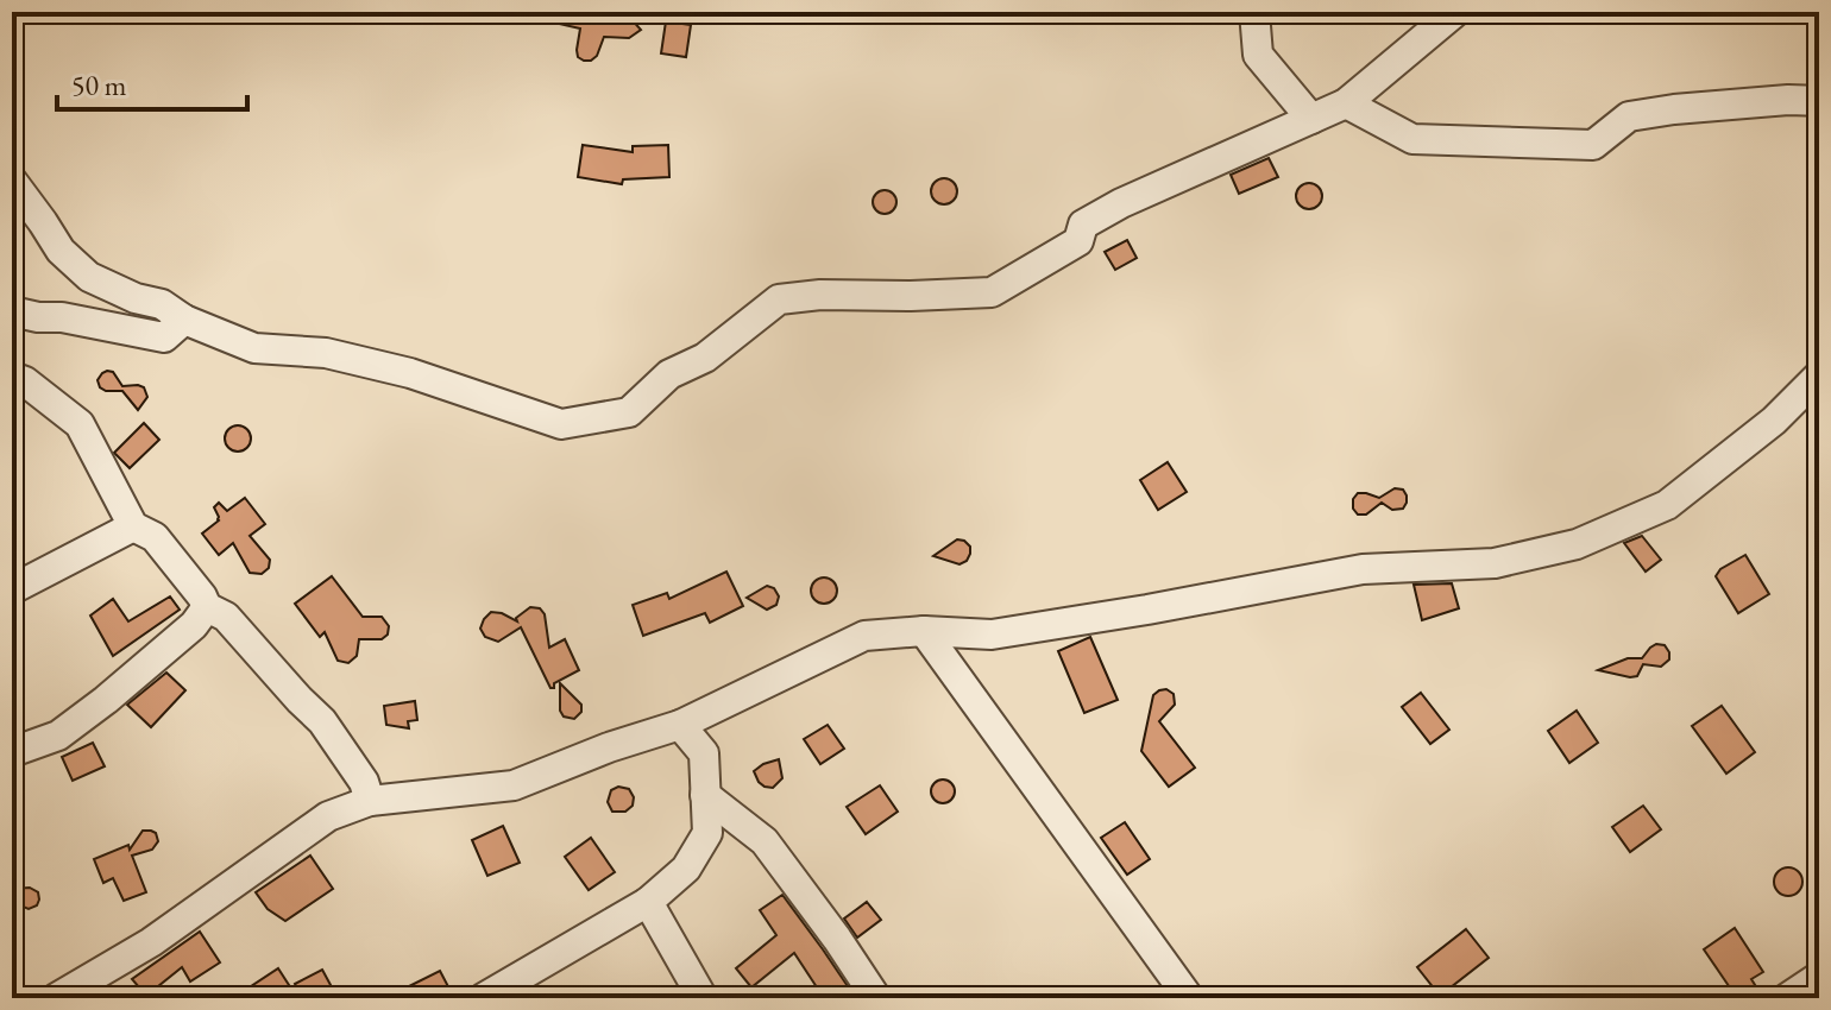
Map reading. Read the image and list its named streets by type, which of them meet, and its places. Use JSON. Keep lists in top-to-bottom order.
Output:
{
  "scale_bar": "50 m"
}
